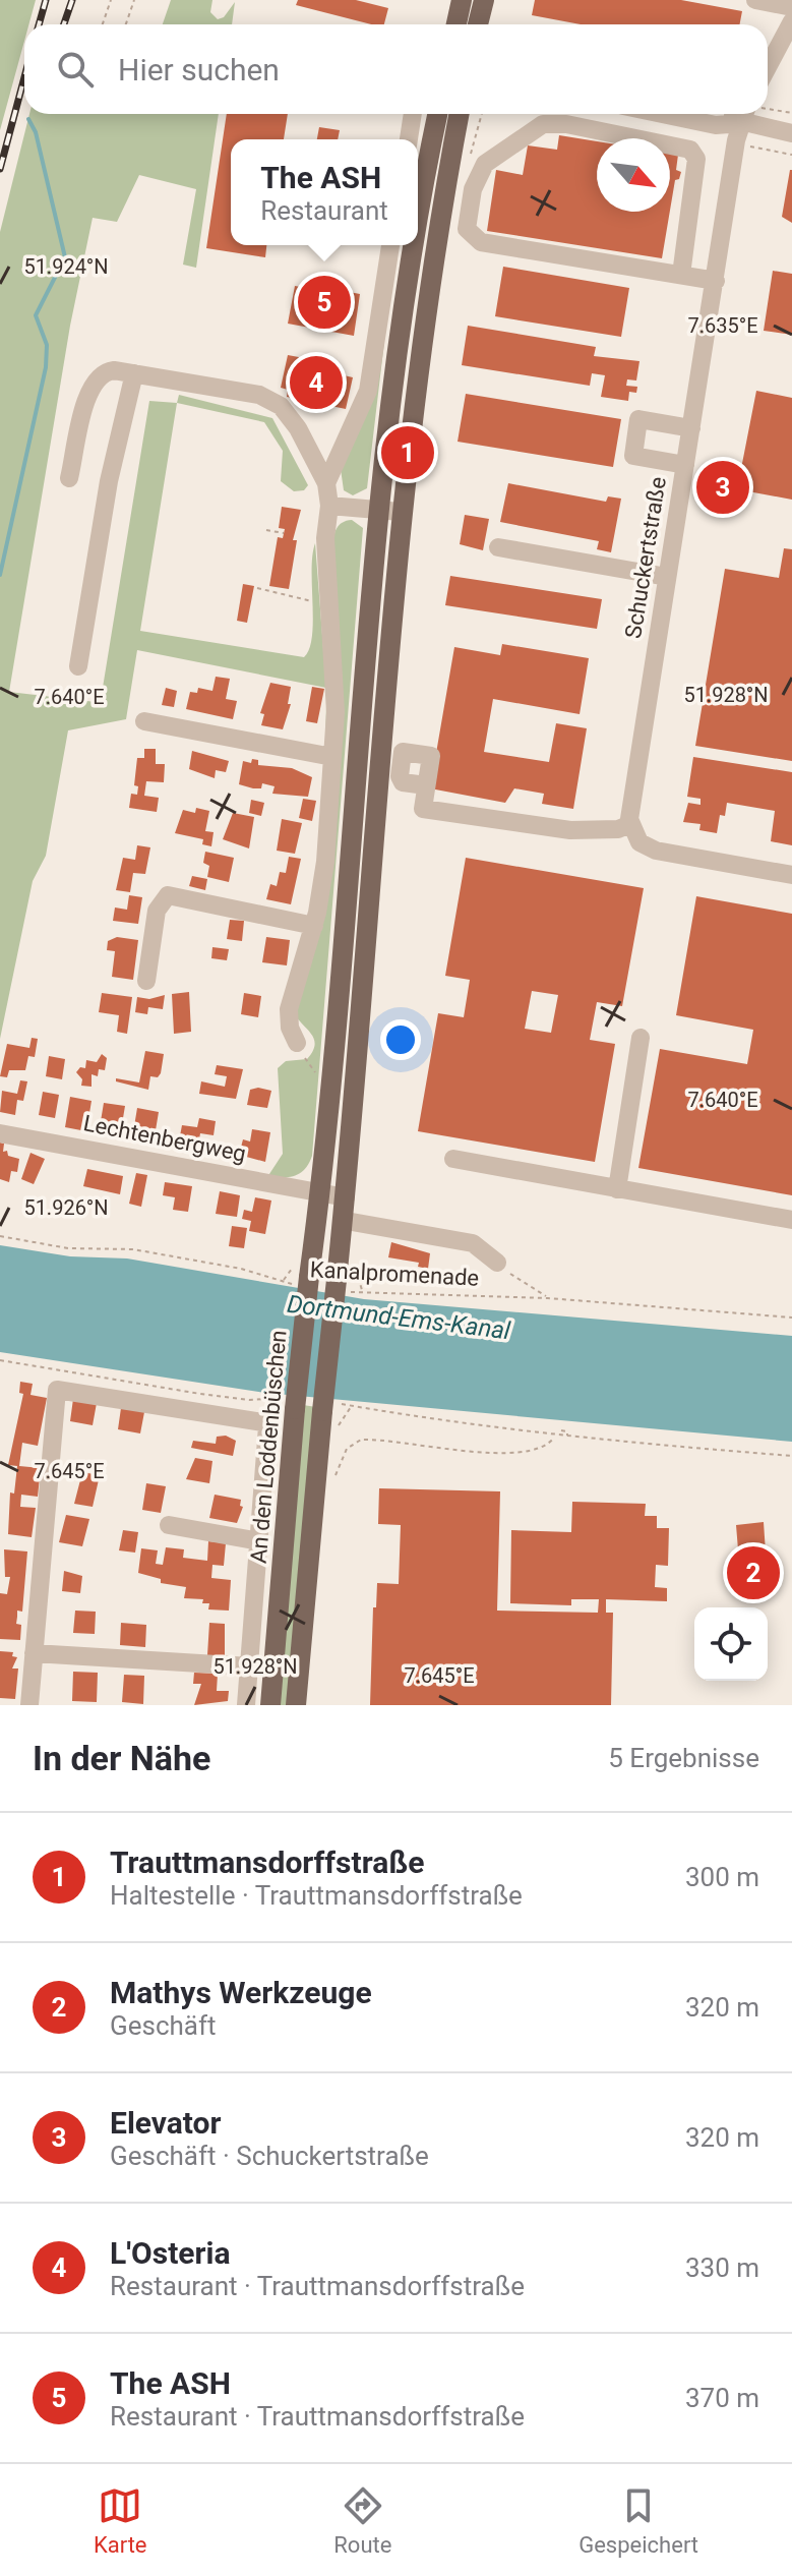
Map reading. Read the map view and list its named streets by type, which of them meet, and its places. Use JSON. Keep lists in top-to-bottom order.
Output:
{
  "streets": {
    "main road": ["An den Loddenbüschen"],
    "street": ["Schuckertstraße", "Lechtenbergweg"],
    "path": ["Kanalpromenade"]
  },
  "crossings": [
    ["Lechtenbergweg", "An den Loddenbüschen"],
    ["Kanalpromenade", "An den Loddenbüschen"]
  ],
  "water": ["Dortmund-Ems-Kanal"],
  "north": "bottom right",
  "page": {
    "search": "Hier suchen",
    "popup": ["The ASH", "Restaurant"],
    "pins": [
      "5",
      "4",
      "1",
      "3",
      "2"
    ],
    "heading": ["In der Nähe", "5 Ergebnisse"],
    "list": [
      {
        "mark": "1",
        "name": "Trauttmansdorffstraße",
        "note": "Haltestelle · Trauttmansdorffstraße",
        "value": "300 m"
      },
      {
        "mark": "2",
        "name": "Mathys Werkzeuge",
        "note": "Geschäft",
        "value": "320 m"
      },
      {
        "mark": "3",
        "name": "Elevator",
        "note": "Geschäft · Schuckertstraße",
        "value": "320 m"
      },
      {
        "mark": "4",
        "name": "L'Osteria",
        "note": "Restaurant · Trauttmansdorffstraße",
        "value": "330 m"
      },
      {
        "mark": "5",
        "name": "The ASH",
        "note": "Restaurant · Trauttmansdorffstraße",
        "value": "370 m"
      }
    ],
    "nav": ["Karte", "Route", "Gespeichert"]
  },
  "coordinates": [
    "51.924°N",
    "7.635°E",
    "51.928°N",
    "7.640°E",
    "51.926°N",
    "7.645°E"
  ]
}
